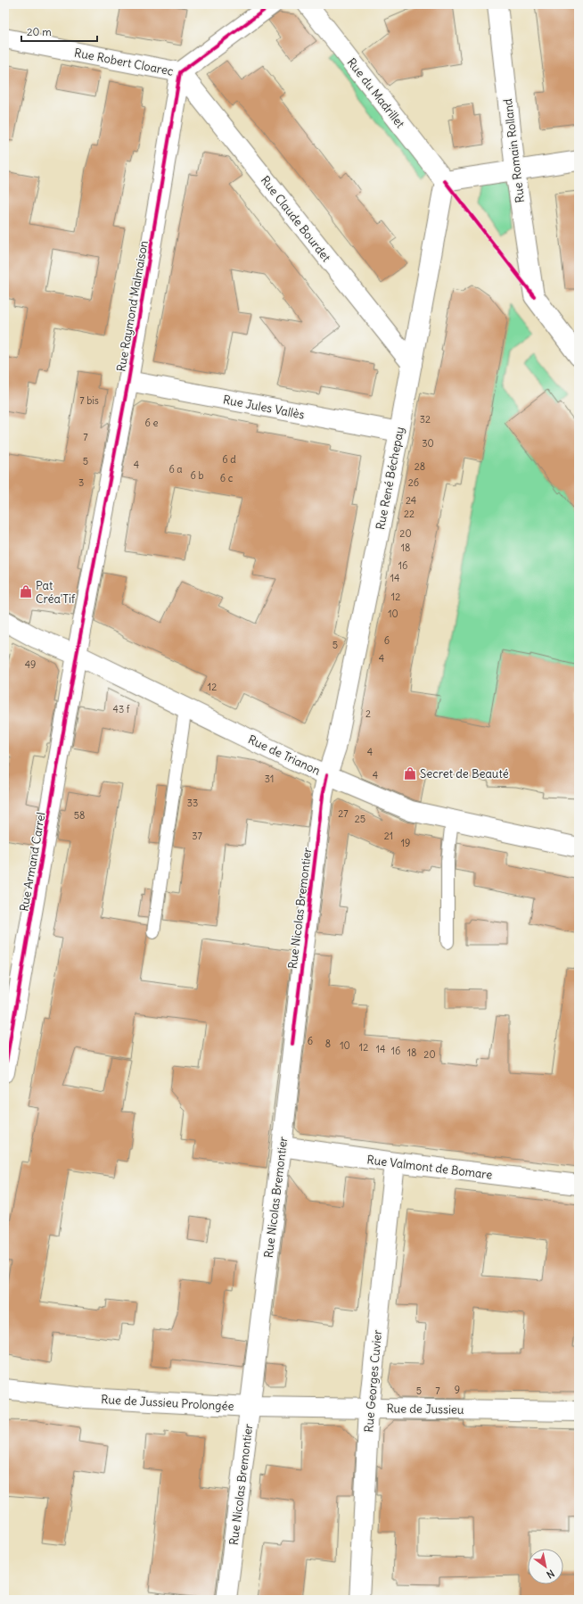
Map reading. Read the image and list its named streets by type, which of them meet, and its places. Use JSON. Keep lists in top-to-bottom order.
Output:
{
  "streets": {
    "street": [
      "Rue Robert Cloarec",
      "Rue du Madrillet",
      "Rue Romain Rolland",
      "Rue Claude Bourdet",
      "Rue Raymond Malmaison",
      "Rue Jules Vallès",
      "Rue René Béchepay",
      "Rue de Trianon",
      "Rue Armand Carrel",
      "Rue Nicolas Bremontier",
      "Rue Valmont de Bomare",
      "Rue Georges Cuvier",
      "Rue de Jussieu Prolongée",
      "Rue de Jussieu"
    ]
  },
  "crossings": [
    ["Rue Robert Cloarec", "Rue Claude Bourdet"],
    ["Rue Robert Cloarec", "Rue Raymond Malmaison"],
    ["Rue du Madrillet", "Rue René Béchepay"],
    ["Rue Claude Bourdet", "Rue Raymond Malmaison"],
    ["Rue Claude Bourdet", "Rue René Béchepay"],
    ["Rue Raymond Malmaison", "Rue Jules Vallès"],
    ["Rue Raymond Malmaison", "Rue de Trianon"],
    ["Rue Raymond Malmaison", "Rue Armand Carrel"],
    ["Rue Jules Vallès", "Rue René Béchepay"],
    ["Rue René Béchepay", "Rue de Trianon"],
    ["Rue René Béchepay", "Rue Nicolas Bremontier"],
    ["Rue de Trianon", "Rue Armand Carrel"],
    ["Rue de Trianon", "Rue Nicolas Bremontier"],
    ["Rue Nicolas Bremontier", "Rue Valmont de Bomare"],
    ["Rue Nicolas Bremontier", "Rue de Jussieu Prolongée"],
    ["Rue Nicolas Bremontier", "Rue de Jussieu"],
    ["Rue Valmont de Bomare", "Rue Georges Cuvier"],
    ["Rue Georges Cuvier", "Rue de Jussieu"],
    ["Rue de Jussieu Prolongée", "Rue de Jussieu"]
  ],
  "places": {
    "shop": ["Pat Créa'Tif", "Secret de Beauté"]
  },
  "house_numbers": [
    "7 bis",
    "32",
    "6 e",
    "7",
    "30",
    "6 d",
    "5",
    "4",
    "28",
    "6 a",
    "6 b",
    "6 c",
    "3",
    "26",
    "24",
    "22",
    "20",
    "18",
    "16",
    "14",
    "12",
    "10",
    "6",
    "5",
    "4",
    "49",
    "12",
    "43 f",
    "2",
    "4",
    "4",
    "31",
    "33",
    "27",
    "58",
    "25",
    "37",
    "21",
    "19",
    "6",
    "8",
    "10",
    "12",
    "14",
    "16",
    "18",
    "20",
    "9",
    "5",
    "7"
  ],
  "scale_bar": "20 m",
  "north": "bottom right"
}
